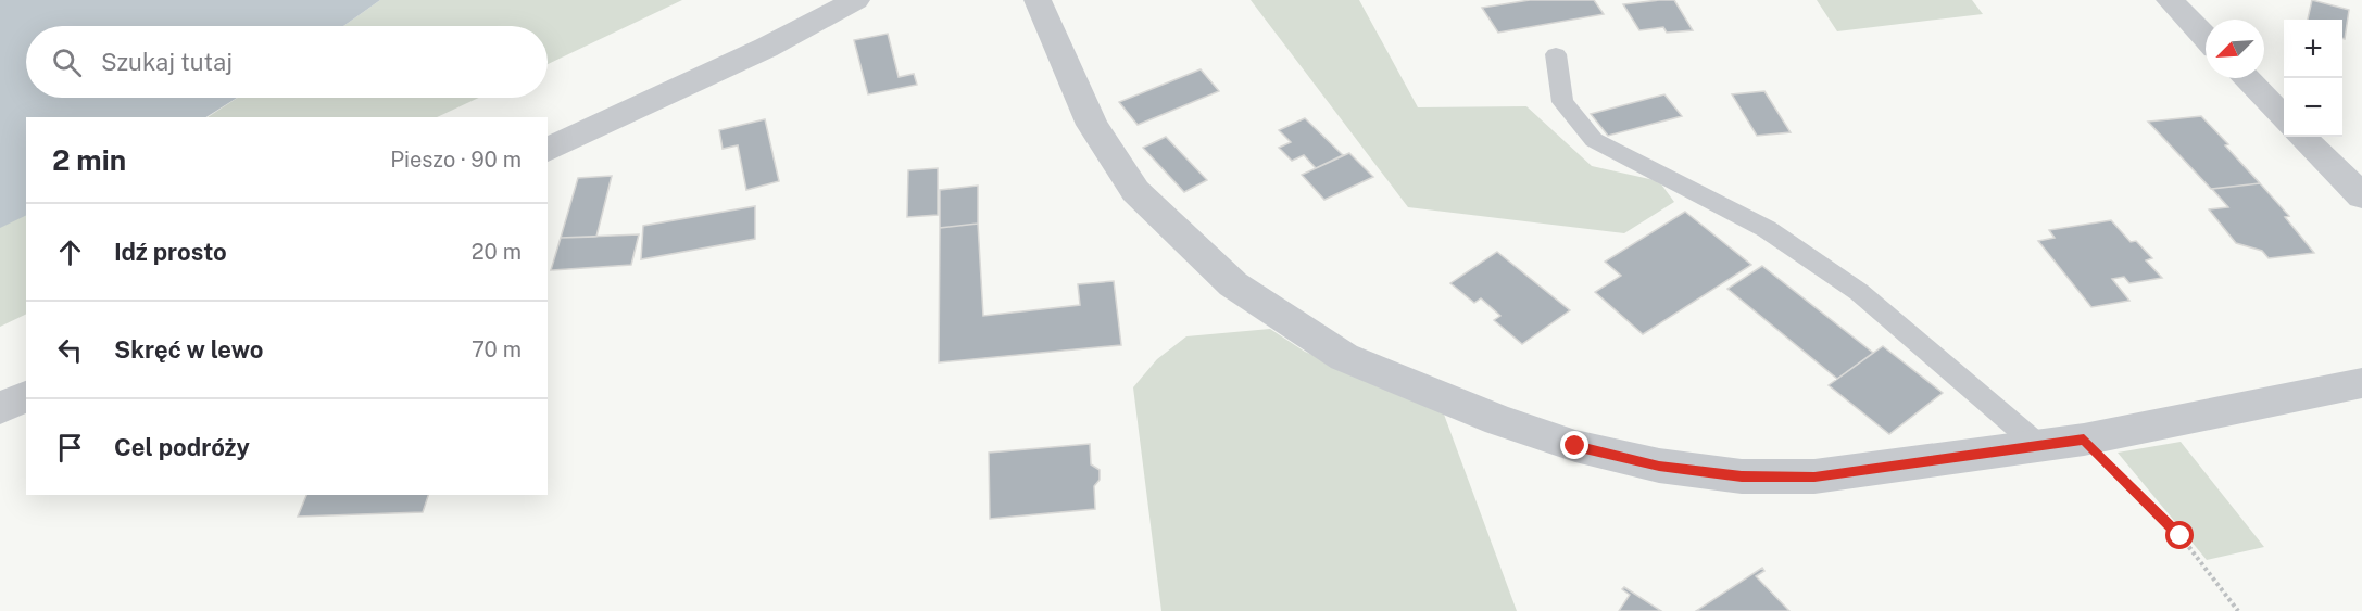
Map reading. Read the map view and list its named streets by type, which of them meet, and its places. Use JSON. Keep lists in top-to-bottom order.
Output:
{
  "north": "bottom left",
  "page": {
    "map_buttons": ["+", "−"],
    "search": "Szukaj tutaj",
    "heading": ["2 min", "Pieszo · 90 m"],
    "list": [
      ["Idź prosto", "20 m"],
      ["Skręć w lewo", "70 m"],
      "Cel podróży"
    ]
  }
}
